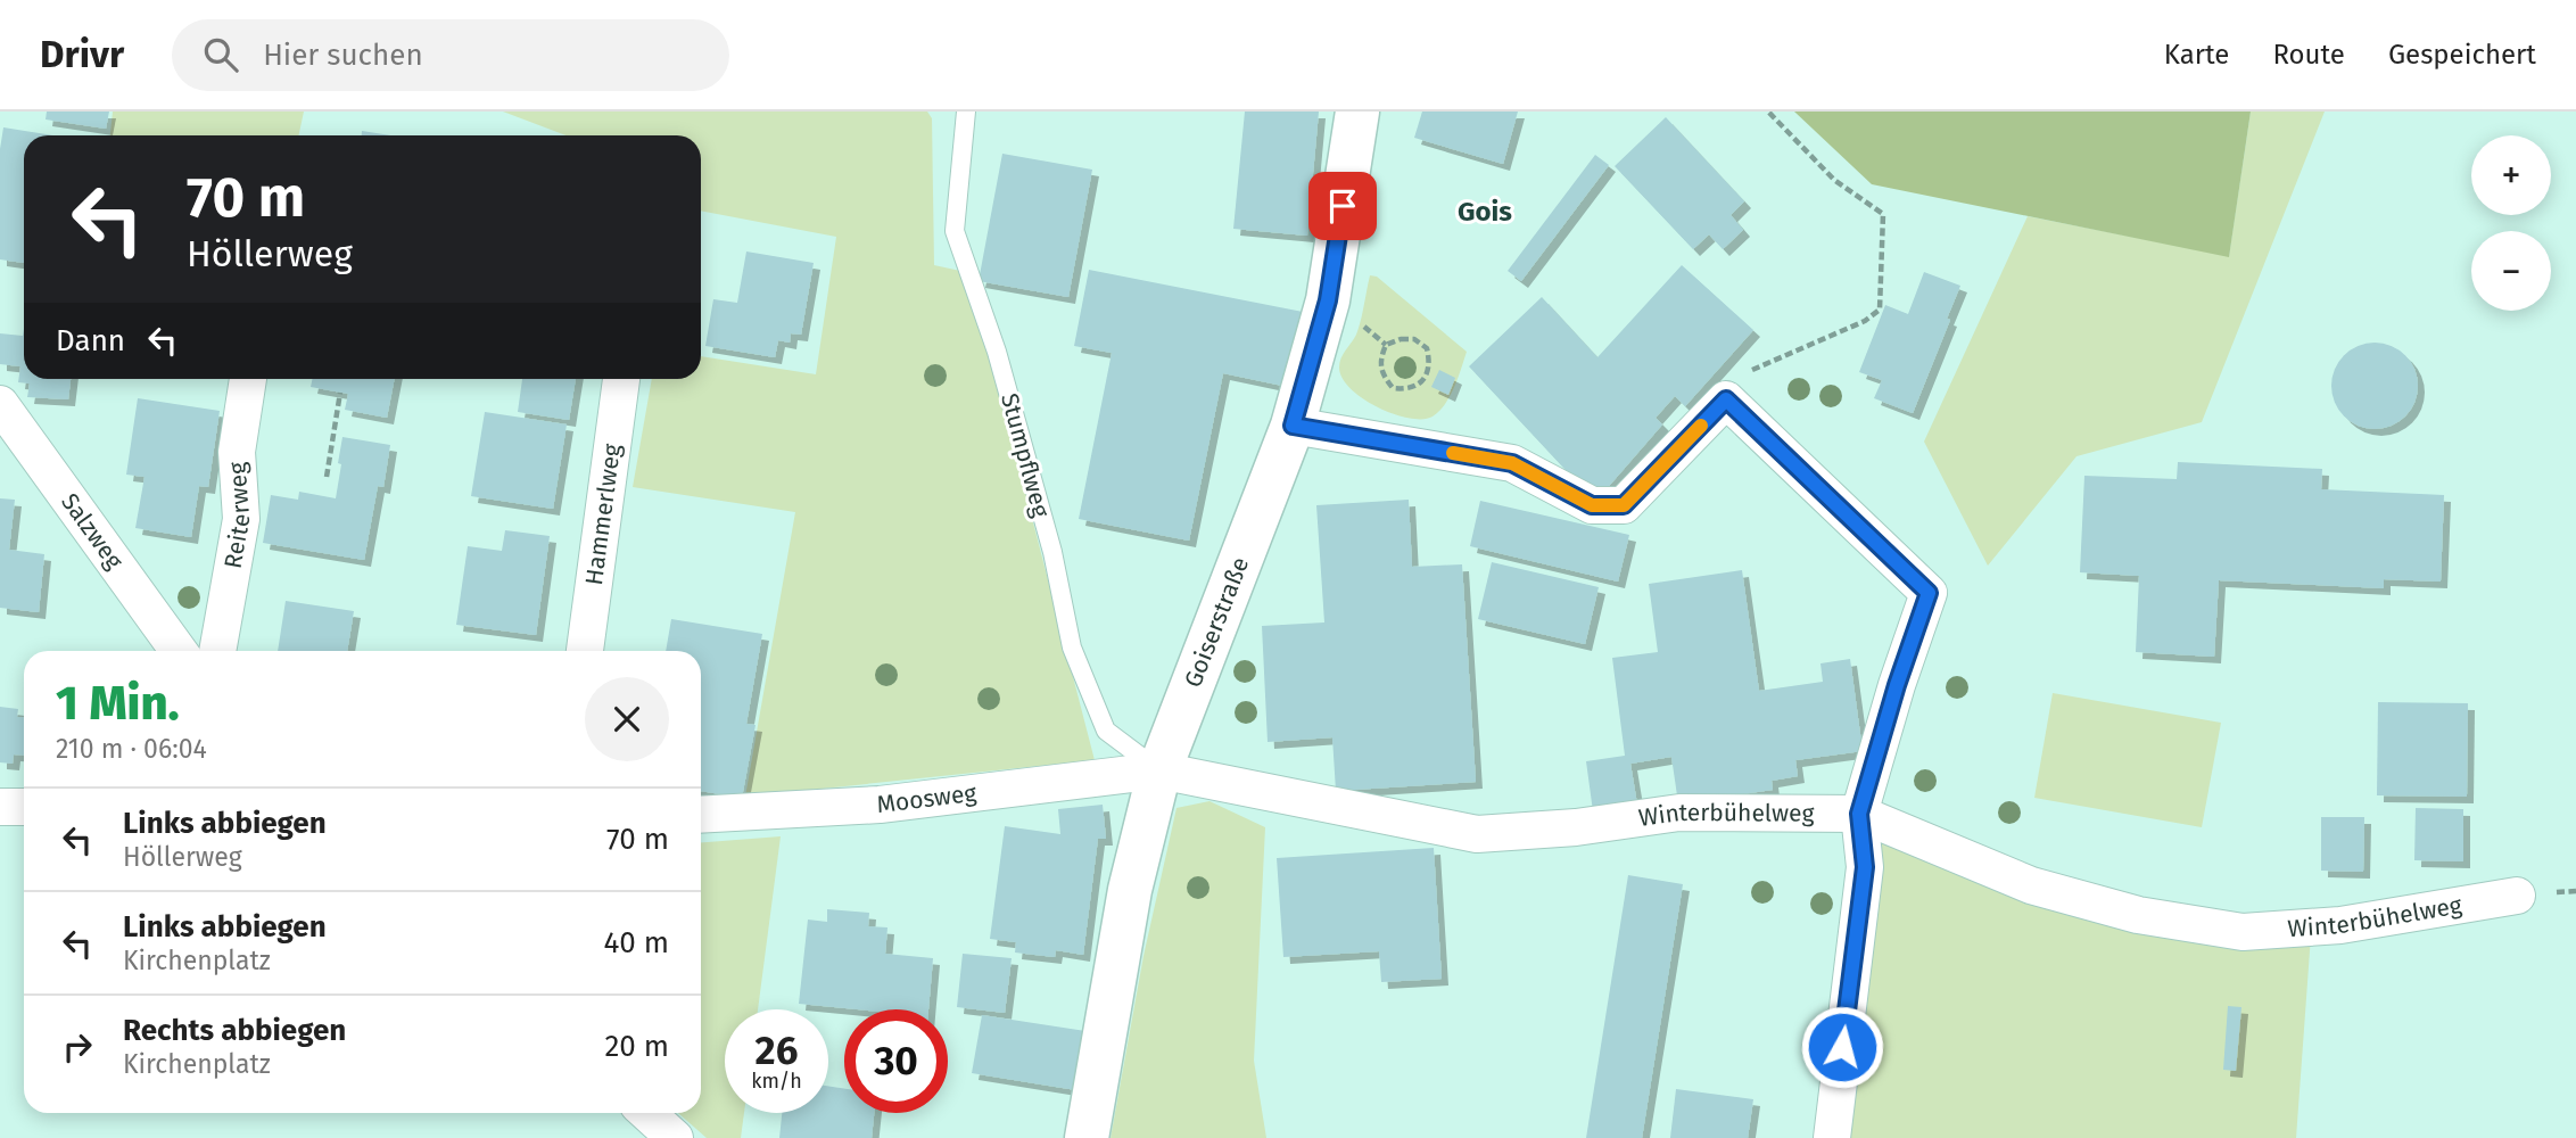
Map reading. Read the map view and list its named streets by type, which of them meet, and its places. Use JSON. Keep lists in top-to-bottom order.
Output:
{
  "streets": {
    "street": [
      "Reiterweg",
      "Hammerlweg",
      "Salzweg",
      "Goiserstraße",
      "Moosweg",
      "Winterbühelweg"
    ],
    "lane": ["Stumpflweg"]
  },
  "crossings": [
    ["Stumpflweg", "Goiserstraße"],
    ["Stumpflweg", "Moosweg"],
    ["Stumpflweg", "Winterbühelweg"],
    ["Goiserstraße", "Moosweg"],
    ["Goiserstraße", "Winterbühelweg"],
    ["Moosweg", "Winterbühelweg"]
  ],
  "districts": ["Gois"],
  "page": {
    "header": "Drivr",
    "search": "Hier suchen",
    "nav": ["Karte", "Route", "Gespeichert"],
    "map_buttons": ["+", "−"],
    "turn": ["70 m", "Höllerweg"],
    "then": "Dann",
    "heading": ["1 Min.", "210 m · 06:04"],
    "list": [
      {
        "name": "Links abbiegen",
        "note": "Höllerweg",
        "value": "70 m"
      },
      {
        "name": "Links abbiegen",
        "note": "Kirchenplatz",
        "value": "40 m"
      },
      {
        "name": "Rechts abbiegen",
        "note": "Kirchenplatz",
        "value": "20 m"
      }
    ],
    "speed": "26 km/h",
    "limit": "30"
  }
}
